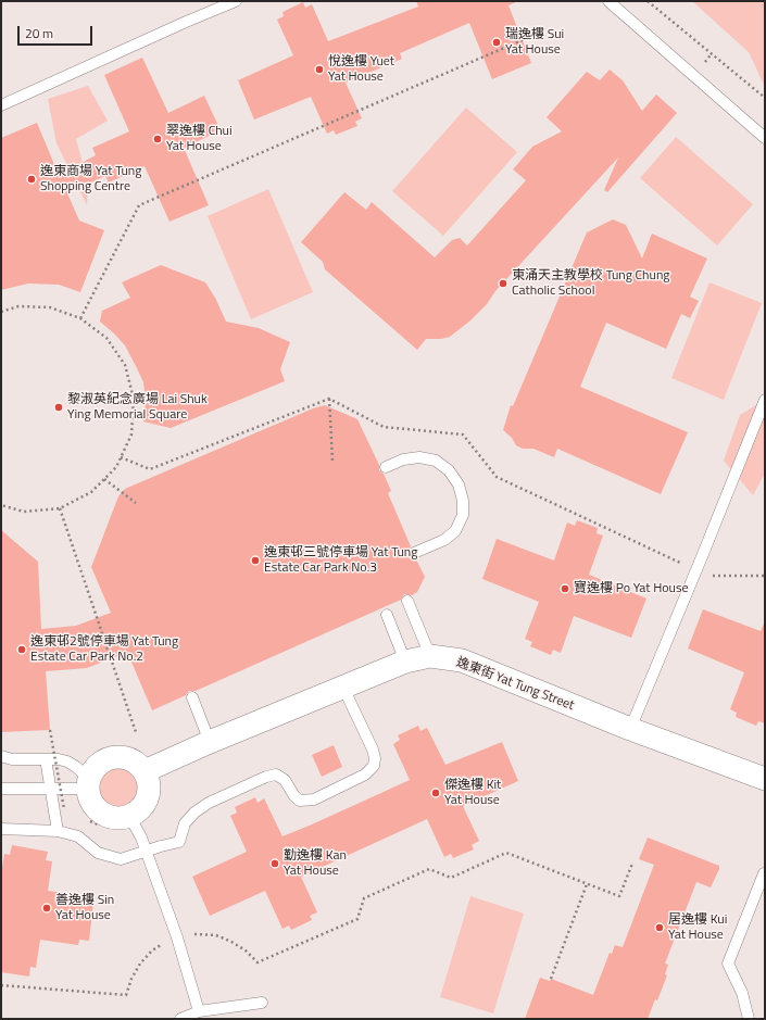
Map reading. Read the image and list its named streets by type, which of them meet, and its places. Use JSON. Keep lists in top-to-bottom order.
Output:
{
  "streets": {
    "street": ["逸東街 Yat Tung Street"]
  },
  "places": [
    "瑞逸樓 Sui Yat House",
    "悅逸樓 Yuet Yat House",
    "翠逸樓 Chui Yat House",
    "逸東商場 Yat Tung Shopping Centre",
    "東涌天主教學校 Tung Chung Catholic School",
    "黎淑英紀念廣場 Lai Shuk Ying Memorial Square",
    "逸東邨三號停車場 Yat Tung Estate Car Park No.3",
    "寶逸樓 Po Yat House",
    "逸東邨2號停車場 Yat Tung Estate Car Park No.2",
    "傑逸樓 Kit Yat House",
    "勤逸樓 Kan Yat House",
    "善逸樓 Sin Yat House",
    "居逸樓 Kui Yat House"
  ],
  "scale_bar": "20 m"
}
